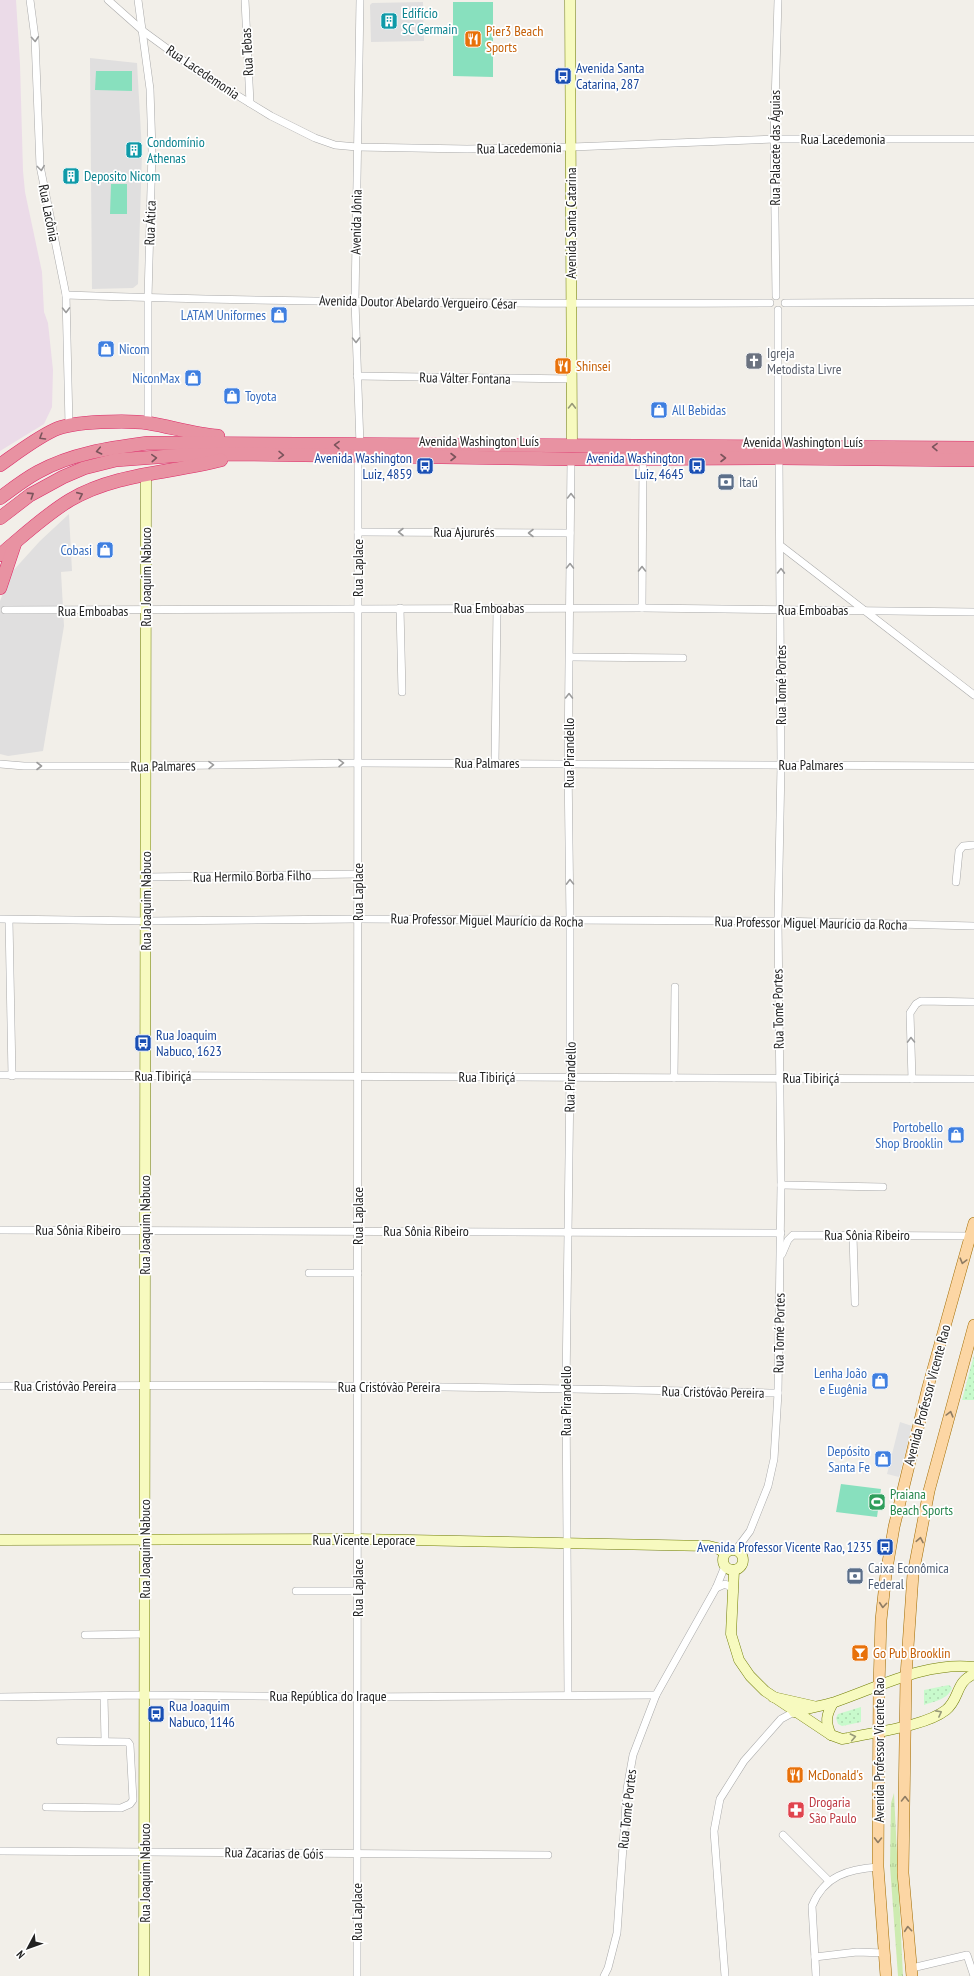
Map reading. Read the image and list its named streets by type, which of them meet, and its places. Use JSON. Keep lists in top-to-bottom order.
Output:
{
  "streets": {
    "highway": ["Avenida Washington Luís"],
    "main road": ["Avenida Professor Vicente Rao"],
    "street": [
      "Rua Tebas",
      "Rua Lacedemonia",
      "Rua Palacete das Águias",
      "Rua Lacônia",
      "Avenida Jônia",
      "Rua Ática",
      "Avenida Santa Catarina",
      "Avenida Doutor Abelardo Vergueiro César",
      "Rua Válter Fontana",
      "Rua Ajururés",
      "Rua Laplace",
      "Rua Joaquim Nabuco",
      "Rua Emboabas",
      "Rua Tomé Portes",
      "Rua Pirandello",
      "Rua Palmares",
      "Rua Hermilo Borba Filho",
      "Rua Professor Miguel Maurício da Rocha",
      "Rua Tibiriçá",
      "Rua Sônia Ribeiro",
      "Rua Cristóvão Pereira",
      "Rua Vicente Leporace",
      "Rua República do Iraque",
      "Rua Zacarias de Góis"
    ]
  },
  "crossings": [
    ["Rua Tebas", "Rua Lacedemonia"],
    ["Rua Lacedemonia", "Rua Palacete das Águias"],
    ["Rua Lacedemonia", "Avenida Jônia"],
    ["Rua Lacedemonia", "Rua Ática"],
    ["Rua Lacedemonia", "Avenida Santa Catarina"],
    ["Rua Palacete das Águias", "Avenida Doutor Abelardo Vergueiro César"],
    ["Rua Lacônia", "Avenida Doutor Abelardo Vergueiro César"],
    ["Avenida Jônia", "Avenida Doutor Abelardo Vergueiro César"],
    ["Avenida Jônia", "Rua Válter Fontana"],
    ["Avenida Jônia", "Avenida Washington Luís"],
    ["Avenida Jônia", "Rua Laplace"],
    ["Rua Ática", "Avenida Doutor Abelardo Vergueiro César"],
    ["Avenida Santa Catarina", "Avenida Doutor Abelardo Vergueiro César"],
    ["Avenida Santa Catarina", "Rua Válter Fontana"],
    ["Avenida Santa Catarina", "Avenida Washington Luís"],
    ["Avenida Washington Luís", "Rua Laplace"],
    ["Avenida Washington Luís", "Rua Tomé Portes"],
    ["Avenida Washington Luís", "Rua Pirandello"],
    ["Rua Ajururés", "Rua Laplace"],
    ["Rua Ajururés", "Rua Pirandello"],
    ["Rua Laplace", "Rua Emboabas"],
    ["Rua Laplace", "Rua Palmares"],
    ["Rua Laplace", "Rua Hermilo Borba Filho"],
    ["Rua Laplace", "Rua Professor Miguel Maurício da Rocha"],
    ["Rua Laplace", "Rua Tibiriçá"],
    ["Rua Laplace", "Rua Sônia Ribeiro"],
    ["Rua Laplace", "Rua Cristóvão Pereira"],
    ["Rua Laplace", "Rua Vicente Leporace"],
    ["Rua Laplace", "Rua República do Iraque"],
    ["Rua Laplace", "Rua Zacarias de Góis"],
    ["Rua Joaquim Nabuco", "Rua Emboabas"],
    ["Rua Joaquim Nabuco", "Rua Palmares"],
    ["Rua Joaquim Nabuco", "Rua Hermilo Borba Filho"],
    ["Rua Joaquim Nabuco", "Rua Professor Miguel Maurício da Rocha"],
    ["Rua Joaquim Nabuco", "Rua Tibiriçá"],
    ["Rua Joaquim Nabuco", "Rua Sônia Ribeiro"],
    ["Rua Joaquim Nabuco", "Rua Cristóvão Pereira"],
    ["Rua Joaquim Nabuco", "Rua Vicente Leporace"],
    ["Rua Joaquim Nabuco", "Rua República do Iraque"],
    ["Rua Joaquim Nabuco", "Rua Zacarias de Góis"],
    ["Rua Emboabas", "Rua Tomé Portes"],
    ["Rua Emboabas", "Rua Pirandello"],
    ["Rua Tomé Portes", "Rua Palmares"],
    ["Rua Tomé Portes", "Rua Professor Miguel Maurício da Rocha"],
    ["Rua Tomé Portes", "Rua Tibiriçá"],
    ["Rua Tomé Portes", "Rua Sônia Ribeiro"],
    ["Rua Tomé Portes", "Rua Cristóvão Pereira"],
    ["Rua Tomé Portes", "Rua Vicente Leporace"],
    ["Rua Tomé Portes", "Rua República do Iraque"],
    ["Rua Pirandello", "Rua Palmares"],
    ["Rua Pirandello", "Rua Professor Miguel Maurício da Rocha"],
    ["Rua Pirandello", "Rua Tibiriçá"],
    ["Rua Pirandello", "Rua Sônia Ribeiro"],
    ["Rua Pirandello", "Rua Cristóvão Pereira"],
    ["Rua Pirandello", "Rua Vicente Leporace"],
    ["Rua Pirandello", "Rua República do Iraque"],
    ["Rua Sônia Ribeiro", "Avenida Professor Vicente Rao"]
  ],
  "one_way": ["Rua Lacônia", "Rua Ajururés", "Rua Palmares"],
  "places": {
    "building": ["Edifício SC Germain", "Condomínio Athenas", "Deposito Nicom"],
    "restaurant": ["Pier3 Beach Sports", "Shinsei", "McDonald's"],
    "bus stop": [
      "Avenida Santa Catarina, 287",
      "Avenida Washington Luiz, 4859",
      "Avenida Washington Luiz, 4645",
      "Rua Joaquim Nabuco, 1623",
      "Avenida Professor Vicente Rao, 1235",
      "Rua Joaquim Nabuco, 1146"
    ],
    "shop": [
      "LATAM Uniformes",
      "Nicom",
      "NiconMax",
      "Toyota",
      "All Bebidas",
      "Cobasi",
      "Portobello Shop Brooklin",
      "Lenha João e Eugênia",
      "Depósito Santa Fe"
    ],
    "church": ["Igreja Metodista Livre"],
    "bank": ["Itaú", "Caixa Econômica Federal"],
    "sports": ["Praiana Beach Sports"],
    "bar": ["Go Pub Brooklin"],
    "pharmacy": ["Drogaria São Paulo"]
  },
  "north": "bottom left"
}
